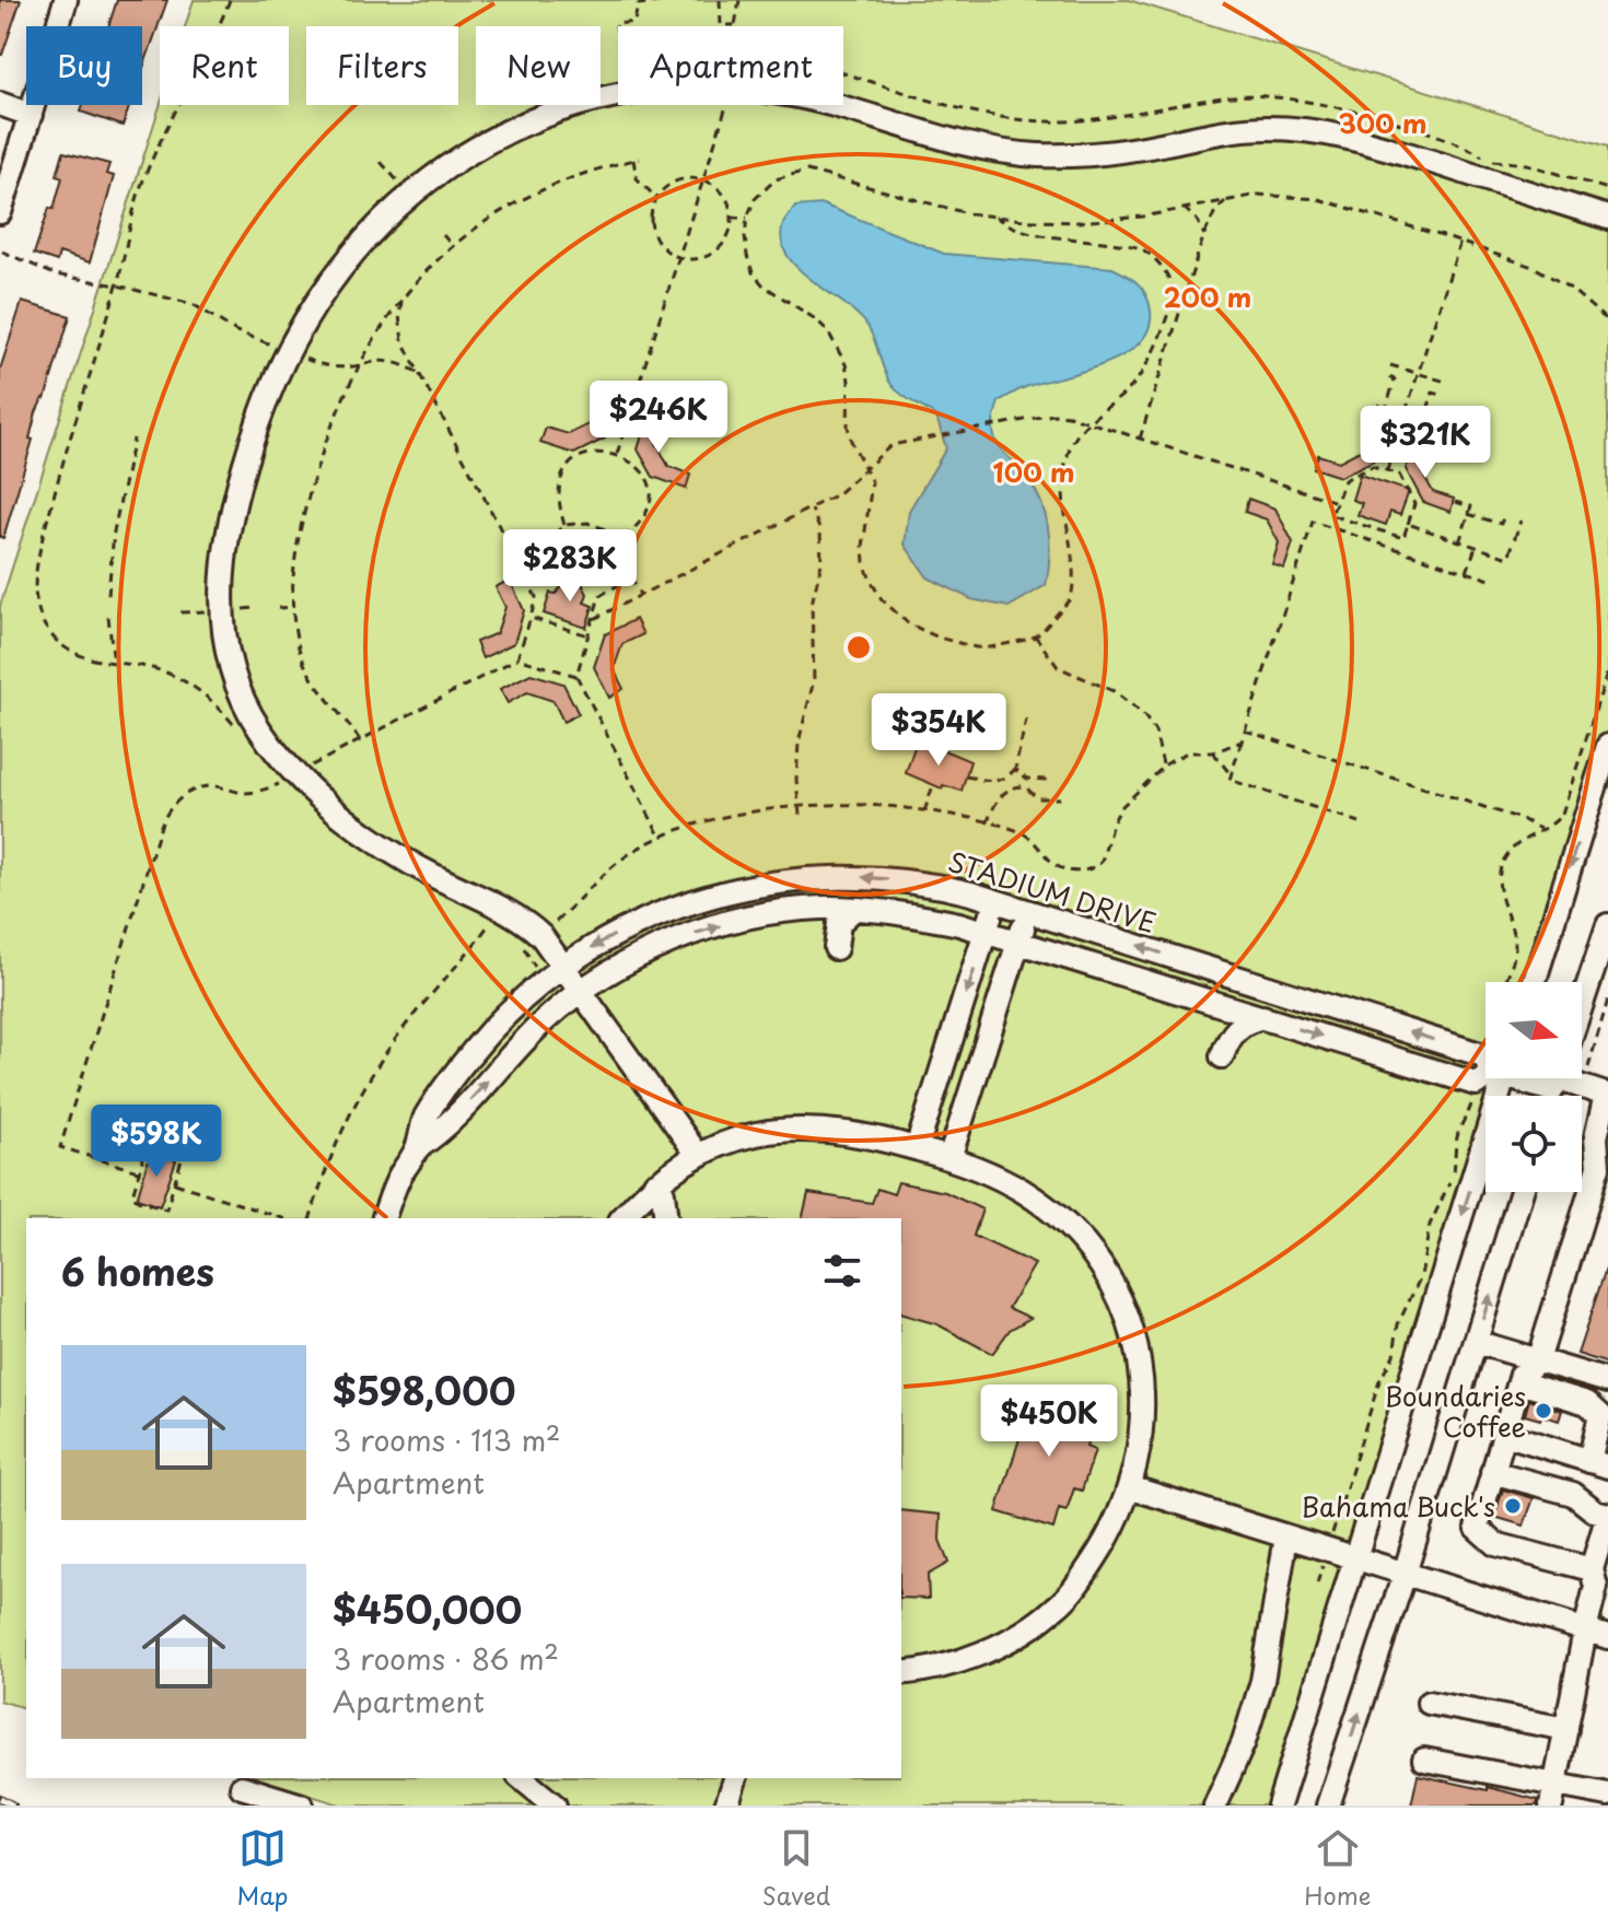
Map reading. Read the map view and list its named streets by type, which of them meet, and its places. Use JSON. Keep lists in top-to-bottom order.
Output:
{
  "streets": {
    "street": ["STADIUM DRIVE"]
  },
  "places": ["Boundaries Coffee", "Bahama Buck's"],
  "north": "right",
  "page": {
    "chip": [
      "Buy",
      "Rent",
      "Filters",
      "New",
      "Apartment"
    ],
    "price": [
      "$246K",
      "$321K",
      "$283K",
      "$354K",
      "$598K",
      "$450K"
    ],
    "heading": "6 homes",
    "list": [
      {
        "name": "$598,000",
        "note": "3 rooms · 113 m² · Apartment"
      },
      {
        "name": "$450,000",
        "note": "3 rooms · 86 m² · Apartment"
      }
    ],
    "tabs": ["Map", "Saved", "Home"]
  },
  "rings": ["300 m", "200 m", "100 m"]
}
